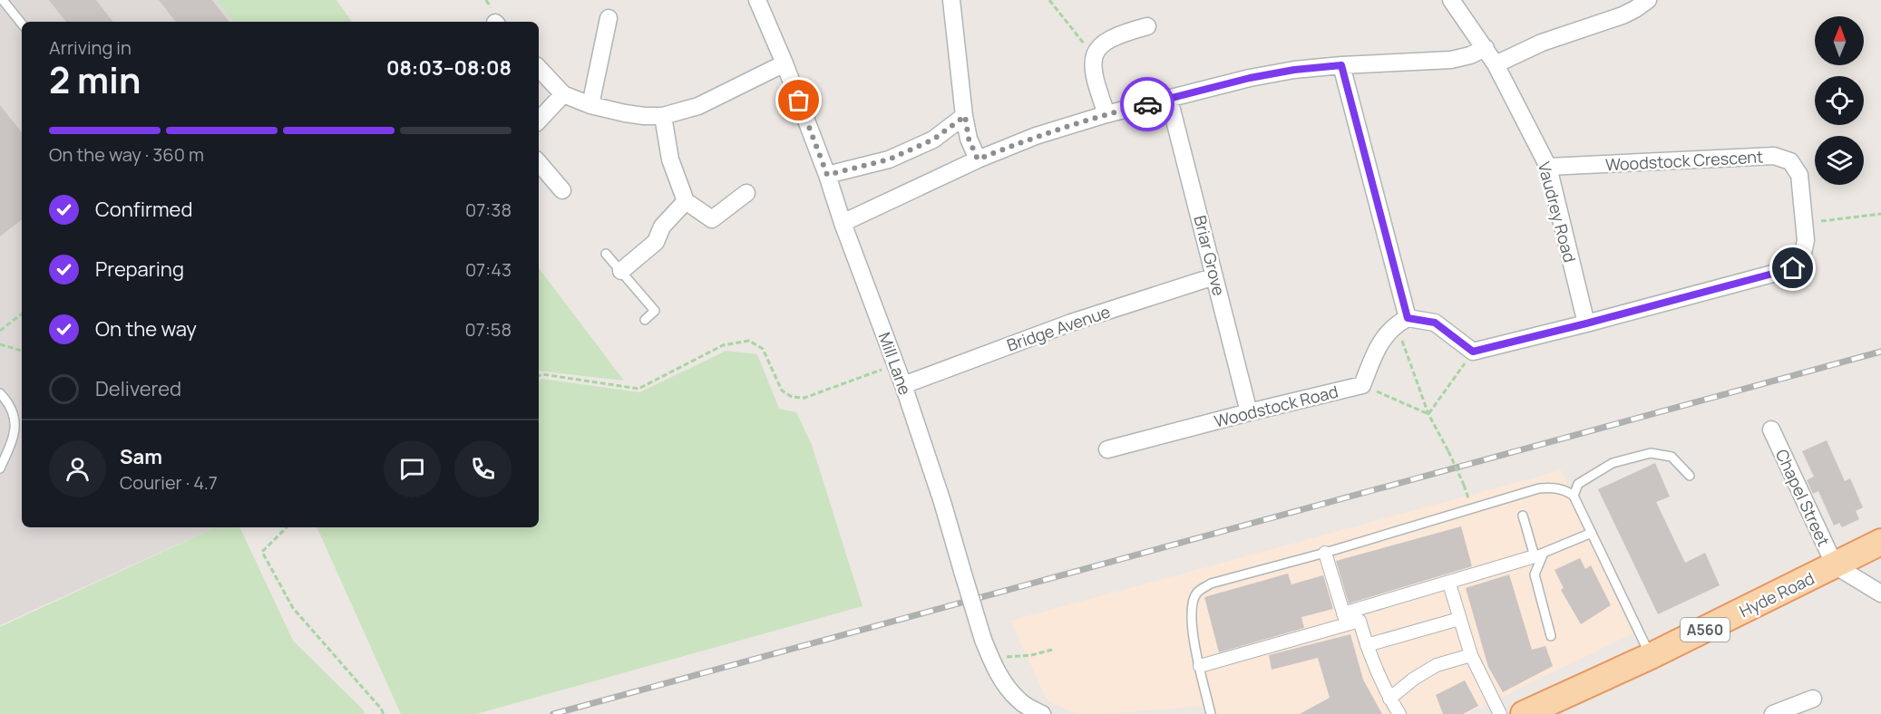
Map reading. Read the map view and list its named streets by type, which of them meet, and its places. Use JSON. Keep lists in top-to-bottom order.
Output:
{
  "streets": {
    "main road": ["Hyde Road", "A560"],
    "street": [
      "Woodstock Crescent",
      "Vaudrey Road",
      "Briar Grove",
      "Bridge Avenue",
      "Mill Lane",
      "Woodstock Road",
      "Chapel Street"
    ]
  },
  "crossings": [
    ["Woodstock Crescent", "Vaudrey Road"],
    ["Briar Grove", "Bridge Avenue"],
    ["Briar Grove", "Woodstock Road"],
    ["Bridge Avenue", "Mill Lane"],
    ["Chapel Street", "Hyde Road"]
  ],
  "north": "top",
  "page": {
    "heading": ["2 min", "Arriving in", "08:03–08:08"],
    "panel": ["Sam", "Courier · 4.7"],
    "bar": "On the way · 360 m",
    "list": [
      ["Confirmed", "07:38"],
      ["Preparing", "07:43"],
      ["On the way", "07:58"],
      "Delivered"
    ]
  }
}
